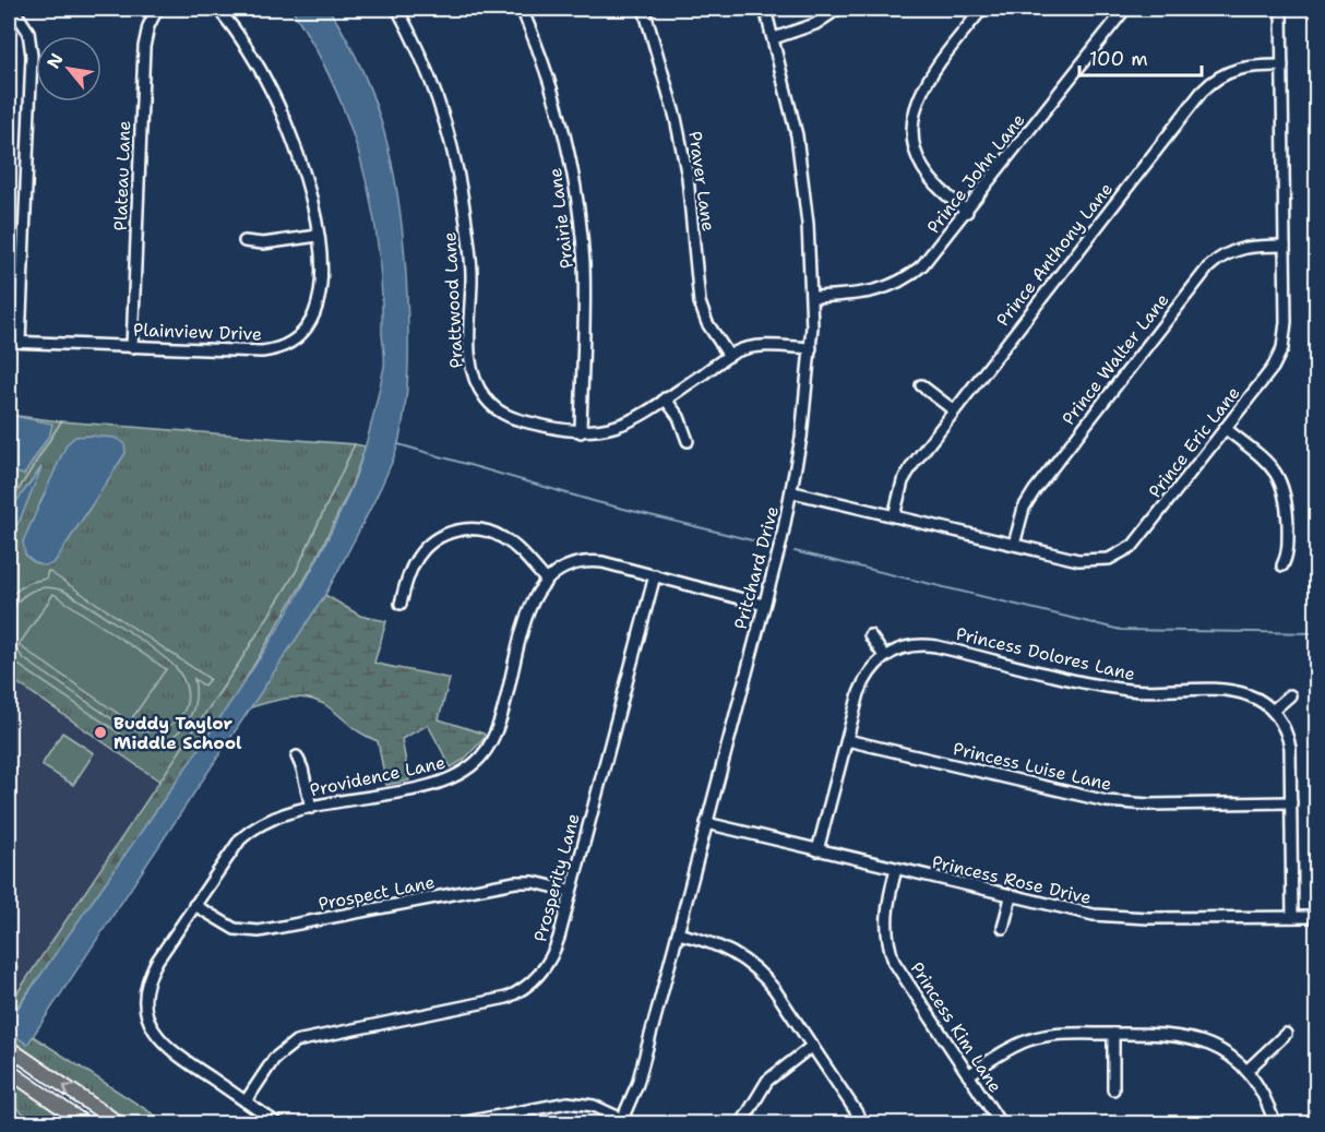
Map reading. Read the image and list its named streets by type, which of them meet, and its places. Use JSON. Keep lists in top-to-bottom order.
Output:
{
  "streets": {
    "street": [
      "Prince John Lane",
      "Plateau Lane",
      "Praver Lane",
      "Prairie Lane",
      "Prince Anthony Lane",
      "Prattwood Lane",
      "Plainview Drive",
      "Prince Walter Lane",
      "Prince Eric Lane",
      "Pritchard Drive",
      "Princess Dolores Lane",
      "Princess Luise Lane",
      "Providence Lane",
      "Prosperity Lane",
      "Princess Rose Drive",
      "Prospect Lane",
      "Princess Kim Lane"
    ]
  },
  "crossings": [
    ["Prince John Lane", "Pritchard Drive"],
    ["Plateau Lane", "Plainview Drive"],
    ["Praver Lane", "Prattwood Lane"],
    ["Prairie Lane", "Prattwood Lane"],
    ["Prince Anthony Lane", "Prince Eric Lane"],
    ["Prattwood Lane", "Pritchard Drive"],
    ["Prince Walter Lane", "Prince Eric Lane"],
    ["Prince Eric Lane", "Pritchard Drive"],
    ["Pritchard Drive", "Princess Rose Drive"],
    ["Providence Lane", "Prosperity Lane"],
    ["Providence Lane", "Prospect Lane"],
    ["Prosperity Lane", "Prospect Lane"],
    ["Princess Rose Drive", "Princess Kim Lane"]
  ],
  "places": ["Buddy Taylor Middle School"],
  "scale_bar": "100 m",
  "north": "top left"
}
